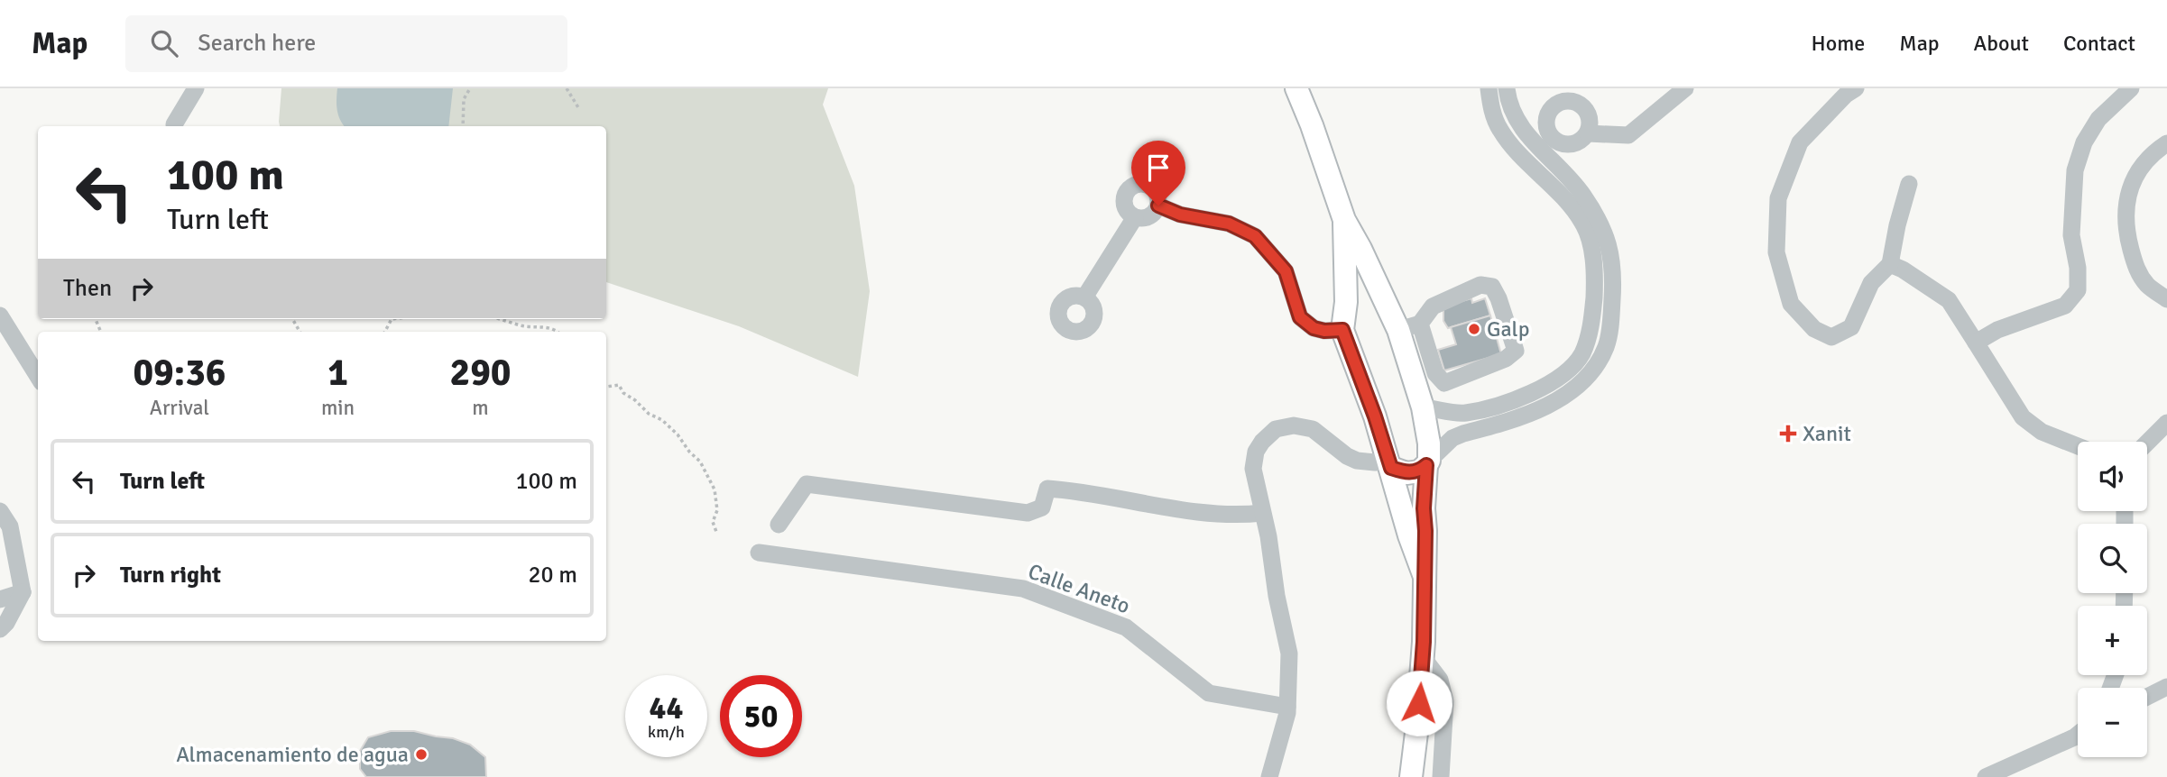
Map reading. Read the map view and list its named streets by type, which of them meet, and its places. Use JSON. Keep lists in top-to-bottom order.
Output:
{
  "streets": {
    "street": ["Calle Aneto"]
  },
  "places": {
    "other": ["Galp", "Almacenamiento de agua"],
    "health": ["Xanit"]
  },
  "page": {
    "header": "Map",
    "search": "Search here",
    "nav": [
      "Home",
      "Map",
      "About",
      "Contact"
    ],
    "turn": ["100 m", "Turn left"],
    "then": "Then",
    "eta": [
      "09:36",
      "Arrival",
      "1",
      "min",
      "290",
      "m"
    ],
    "list": [
      {
        "name": "Turn left",
        "value": "100 m"
      },
      {
        "name": "Turn right",
        "value": "20 m"
      }
    ],
    "map_buttons": ["+", "−"],
    "speed": "44 km/h",
    "limit": "50"
  }
}
